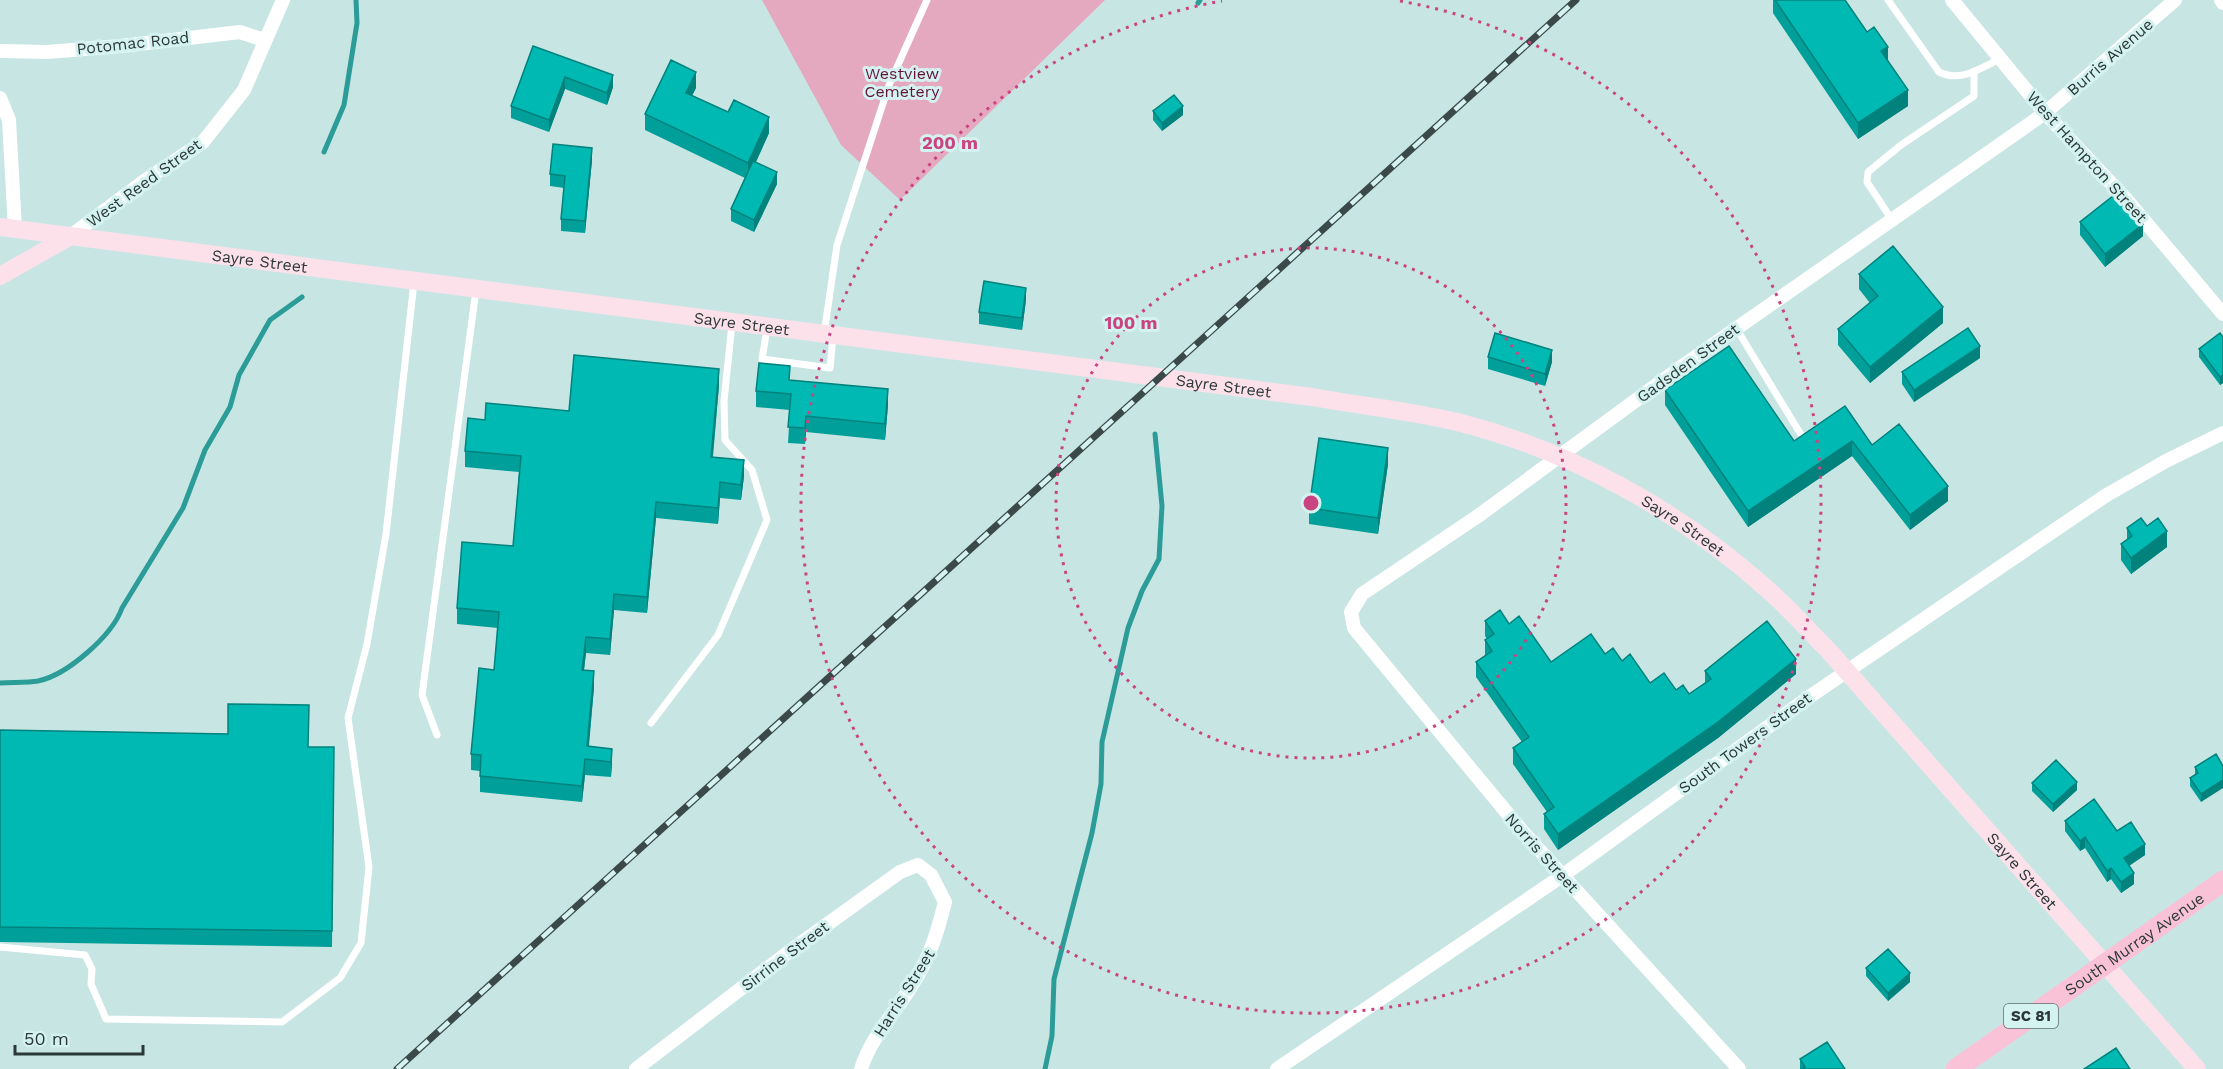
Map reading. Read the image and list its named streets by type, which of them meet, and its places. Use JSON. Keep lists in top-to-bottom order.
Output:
{
  "streets": {
    "main road": ["Sayre Street", "South Murray Avenue", "SC 81"],
    "street": [
      "Potomac Road",
      "Burris Avenue",
      "West Hampton Street",
      "West Reed Street",
      "Gadsden Street",
      "South Towers Street",
      "Norris Street",
      "Sirrine Street",
      "Harris Street"
    ]
  },
  "crossings": [
    ["Potomac Road", "West Reed Street"],
    ["Burris Avenue", "West Hampton Street"],
    ["Burris Avenue", "Gadsden Street"],
    ["West Hampton Street", "Gadsden Street"],
    ["West Reed Street", "Sayre Street"],
    ["Sayre Street", "Gadsden Street"],
    ["Sayre Street", "South Towers Street"],
    ["Sayre Street", "South Murray Avenue"],
    ["Gadsden Street", "Norris Street"],
    ["South Towers Street", "Norris Street"],
    ["Sirrine Street", "Harris Street"]
  ],
  "parks": ["Westview Cemetery"],
  "scale_bar": "50 m",
  "rings": ["200 m", "100 m"]
}
